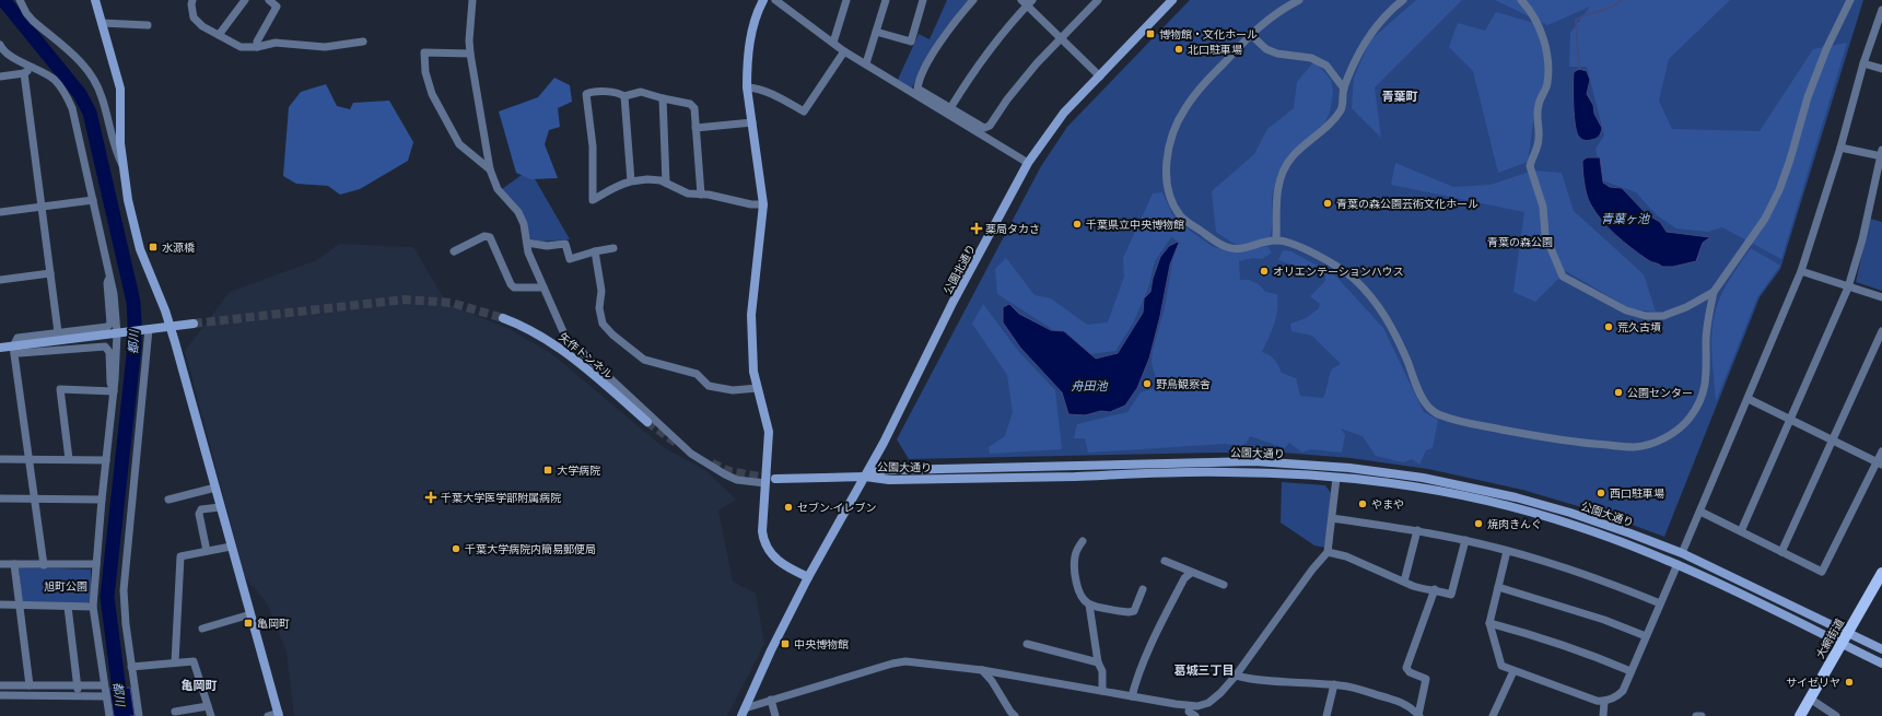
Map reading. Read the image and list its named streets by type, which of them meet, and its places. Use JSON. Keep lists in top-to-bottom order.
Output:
{
  "streets": {
    "main road": ["大網街道"],
    "street": ["公園北通り", "矢作トンネル", "公園大通り"]
  },
  "crossings": [
    ["公園北通り", "公園大通り"],
    ["公園大通り", "大網街道"]
  ],
  "districts": ["青葉町", "葛城三丁目", "亀岡町"],
  "water": ["青葉ヶ池", "都川", "舟田池"],
  "parks": ["青葉の森公園", "旭町公園"],
  "places": {
    "transit": [
      "博物館・文化ホール",
      "水源橋",
      "大学病院",
      "亀岡町",
      "中央博物館"
    ],
    "other": [
      "北口駐車場",
      "青葉の森公園芸術文化ホール",
      "千葉県立中央博物館",
      "オリエンテーションハウス",
      "荒久古墳",
      "野鳥観察舎",
      "公園センター",
      "西口駐車場",
      "やまや",
      "セブン-イレブン",
      "焼肉きんぐ",
      "千葉大学病院内簡易郵便局",
      "サイゼリヤ"
    ],
    "health": ["薬局タカさ", "千葉大学医学部附属病院"]
  }
}
